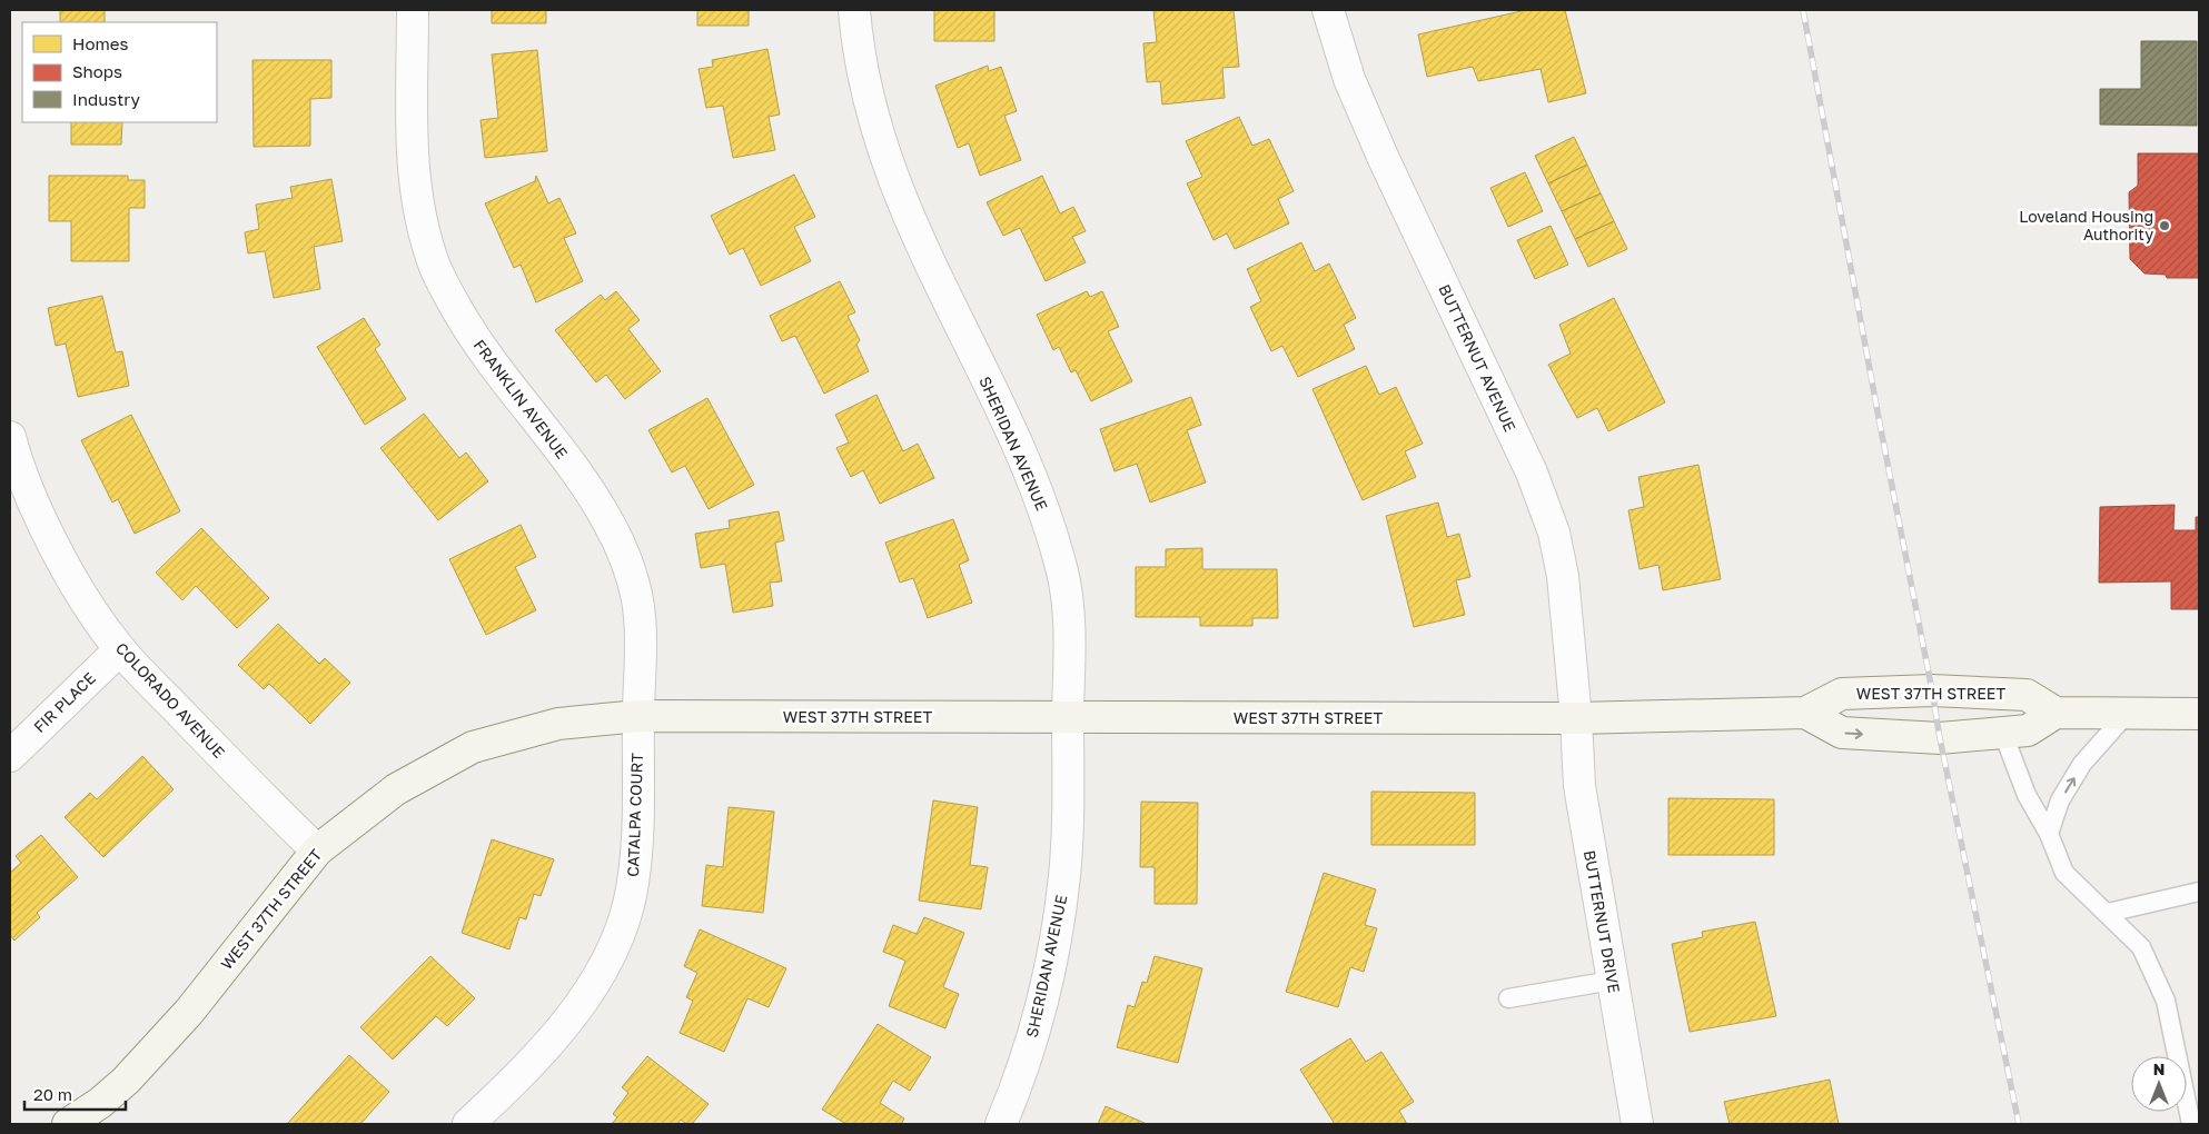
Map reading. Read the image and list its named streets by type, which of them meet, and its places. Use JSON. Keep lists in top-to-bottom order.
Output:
{
  "streets": {
    "street": [
      "BUTTERNUT AVENUE",
      "FRANKLIN AVENUE",
      "SHERIDAN AVENUE",
      "WEST 37TH STREET",
      "COLORADO AVENUE",
      "FIR PLACE",
      "CATALPA COURT",
      "BUTTERNUT DRIVE"
    ]
  },
  "crossings": [
    ["BUTTERNUT AVENUE", "WEST 37TH STREET"],
    ["BUTTERNUT AVENUE", "BUTTERNUT DRIVE"],
    ["FRANKLIN AVENUE", "WEST 37TH STREET"],
    ["FRANKLIN AVENUE", "CATALPA COURT"],
    ["SHERIDAN AVENUE", "WEST 37TH STREET"],
    ["WEST 37TH STREET", "COLORADO AVENUE"],
    ["WEST 37TH STREET", "CATALPA COURT"],
    ["WEST 37TH STREET", "BUTTERNUT DRIVE"],
    ["COLORADO AVENUE", "FIR PLACE"]
  ],
  "places": ["Loveland Housing Authority"],
  "legend": ["Homes", "Shops", "Industry"],
  "scale_bar": "20 m",
  "north": "top"
}
